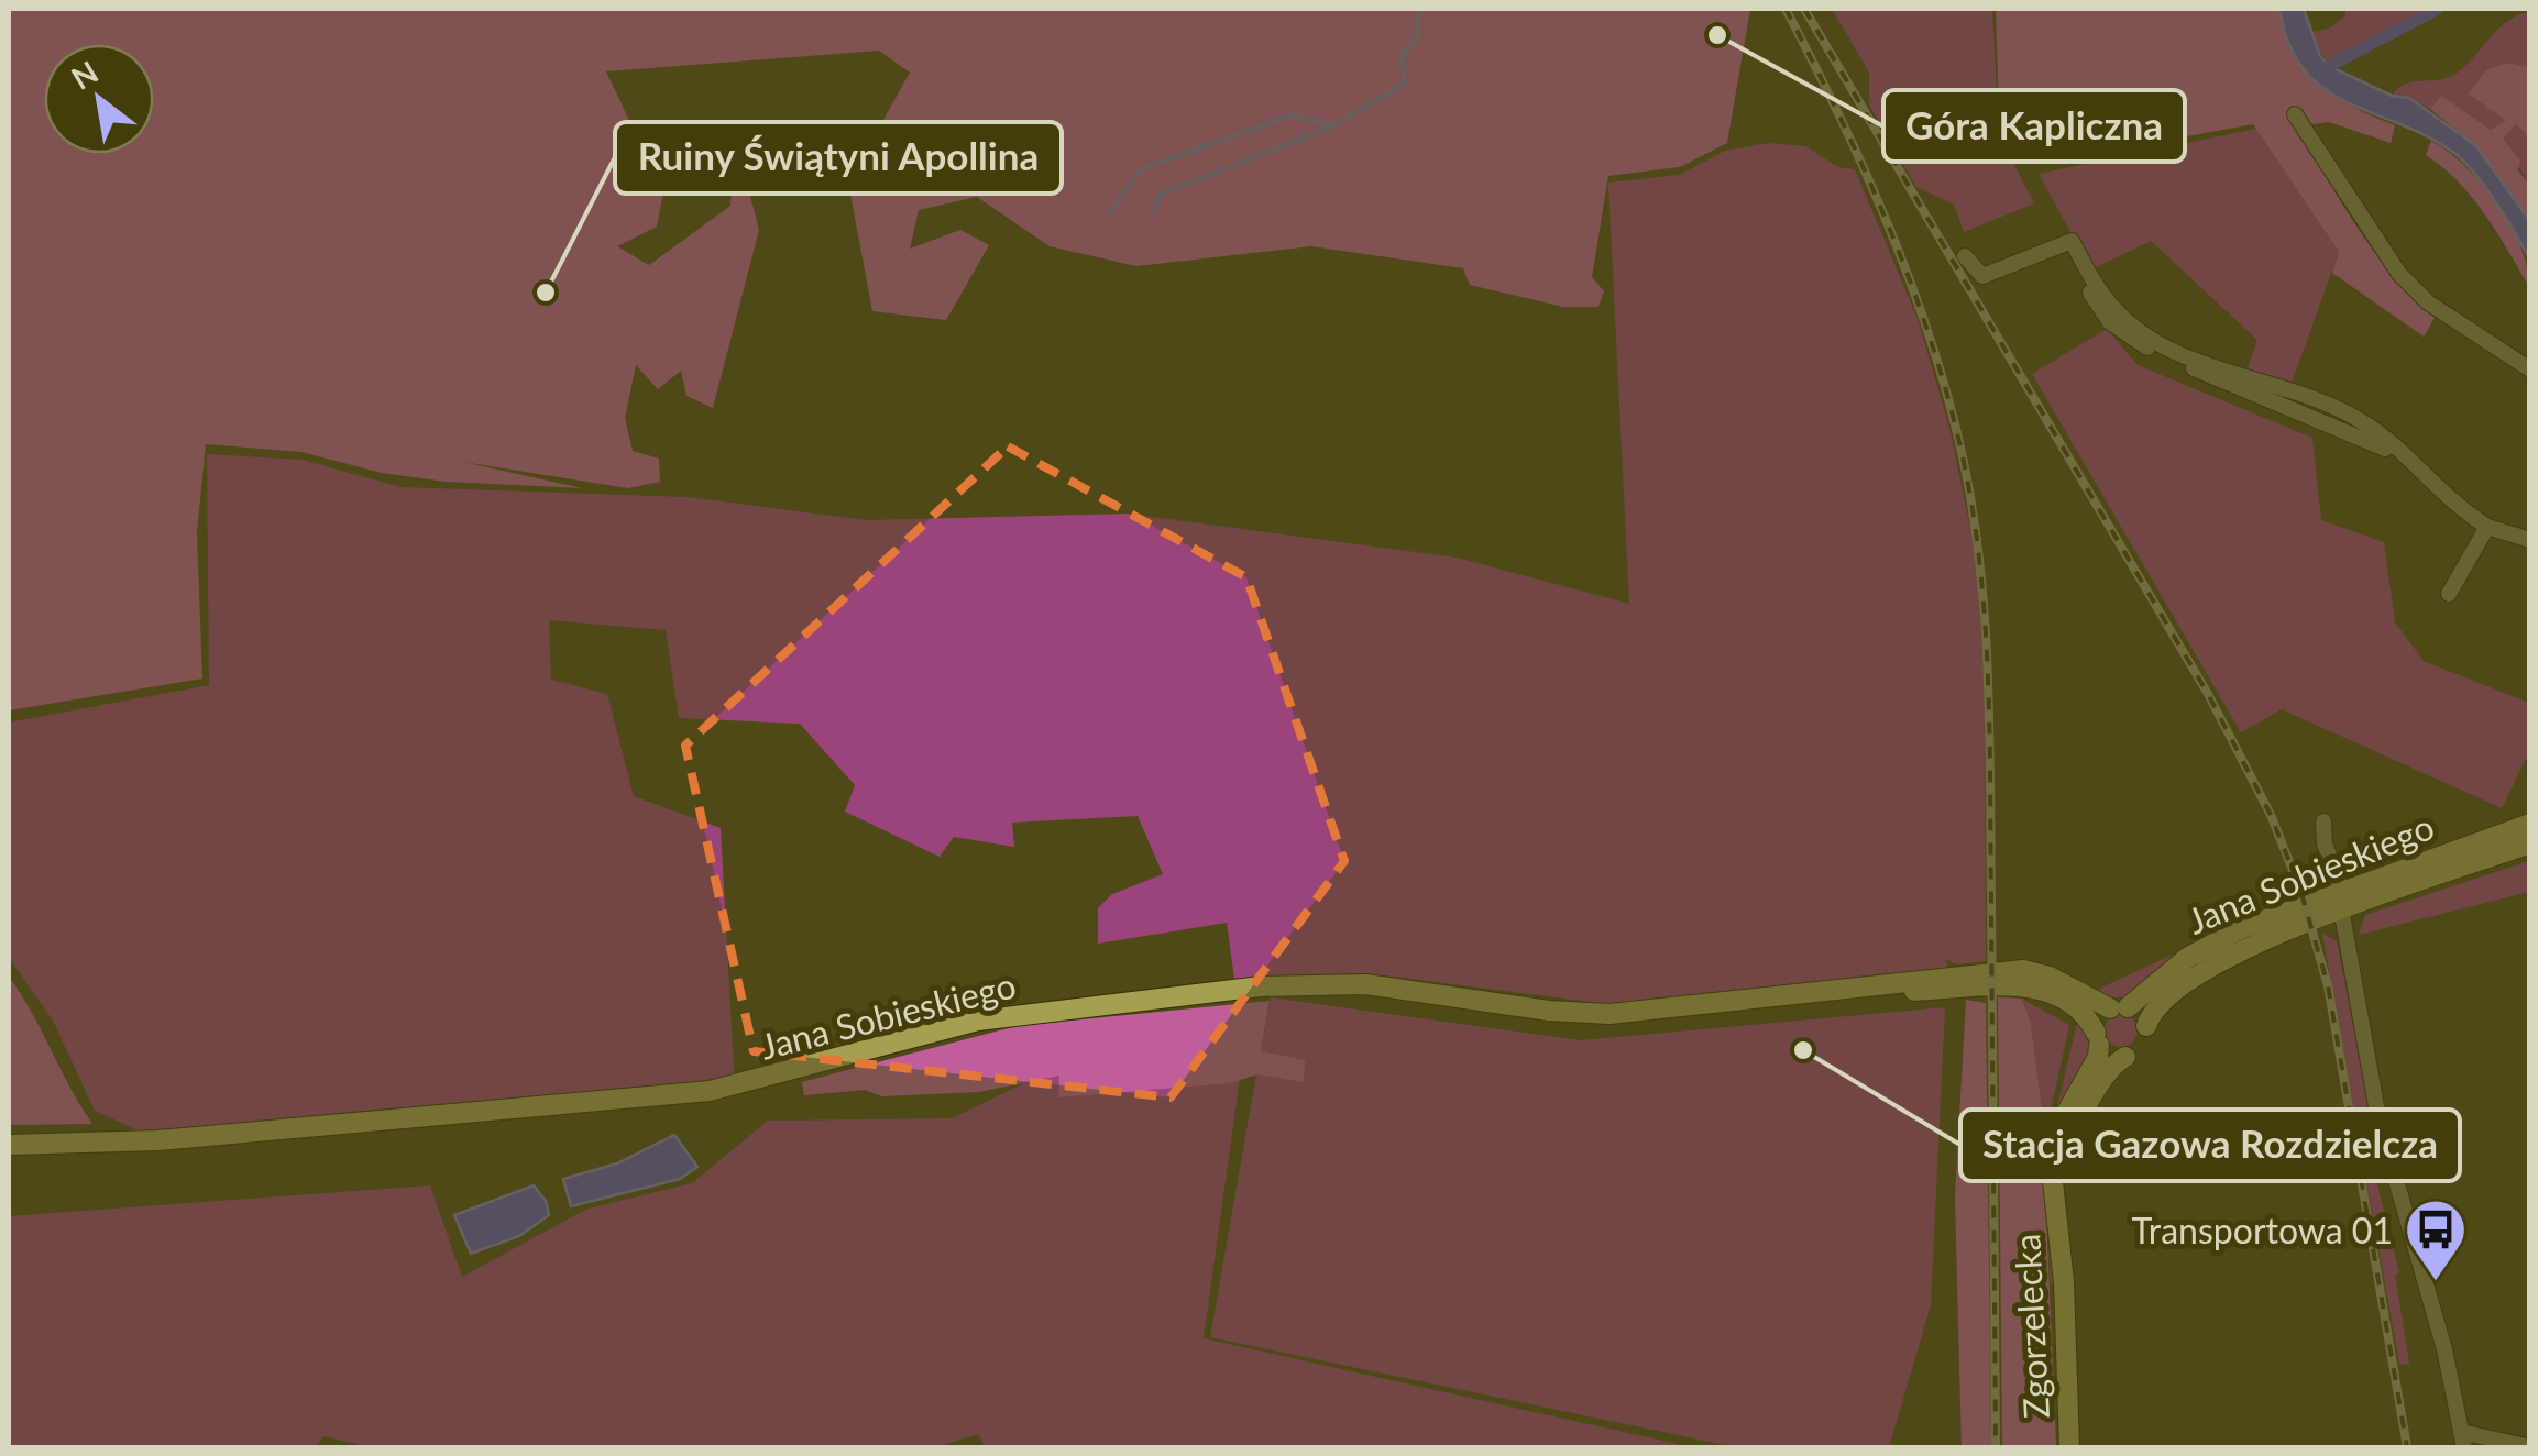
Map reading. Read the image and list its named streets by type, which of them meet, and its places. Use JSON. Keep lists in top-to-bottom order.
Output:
{
  "streets": {
    "main road": ["Jana Sobieskiego", "Zgorzelecka"]
  },
  "crossings": [
    ["Jana Sobieskiego", "Zgorzelecka"]
  ],
  "places": {
    "other": ["Góra Kapliczna", "Ruiny Świątyni Apollina", "Stacja Gazowa Rozdzielcza"],
    "bus stop": ["Transportowa 01"]
  },
  "north": "top left"
}
